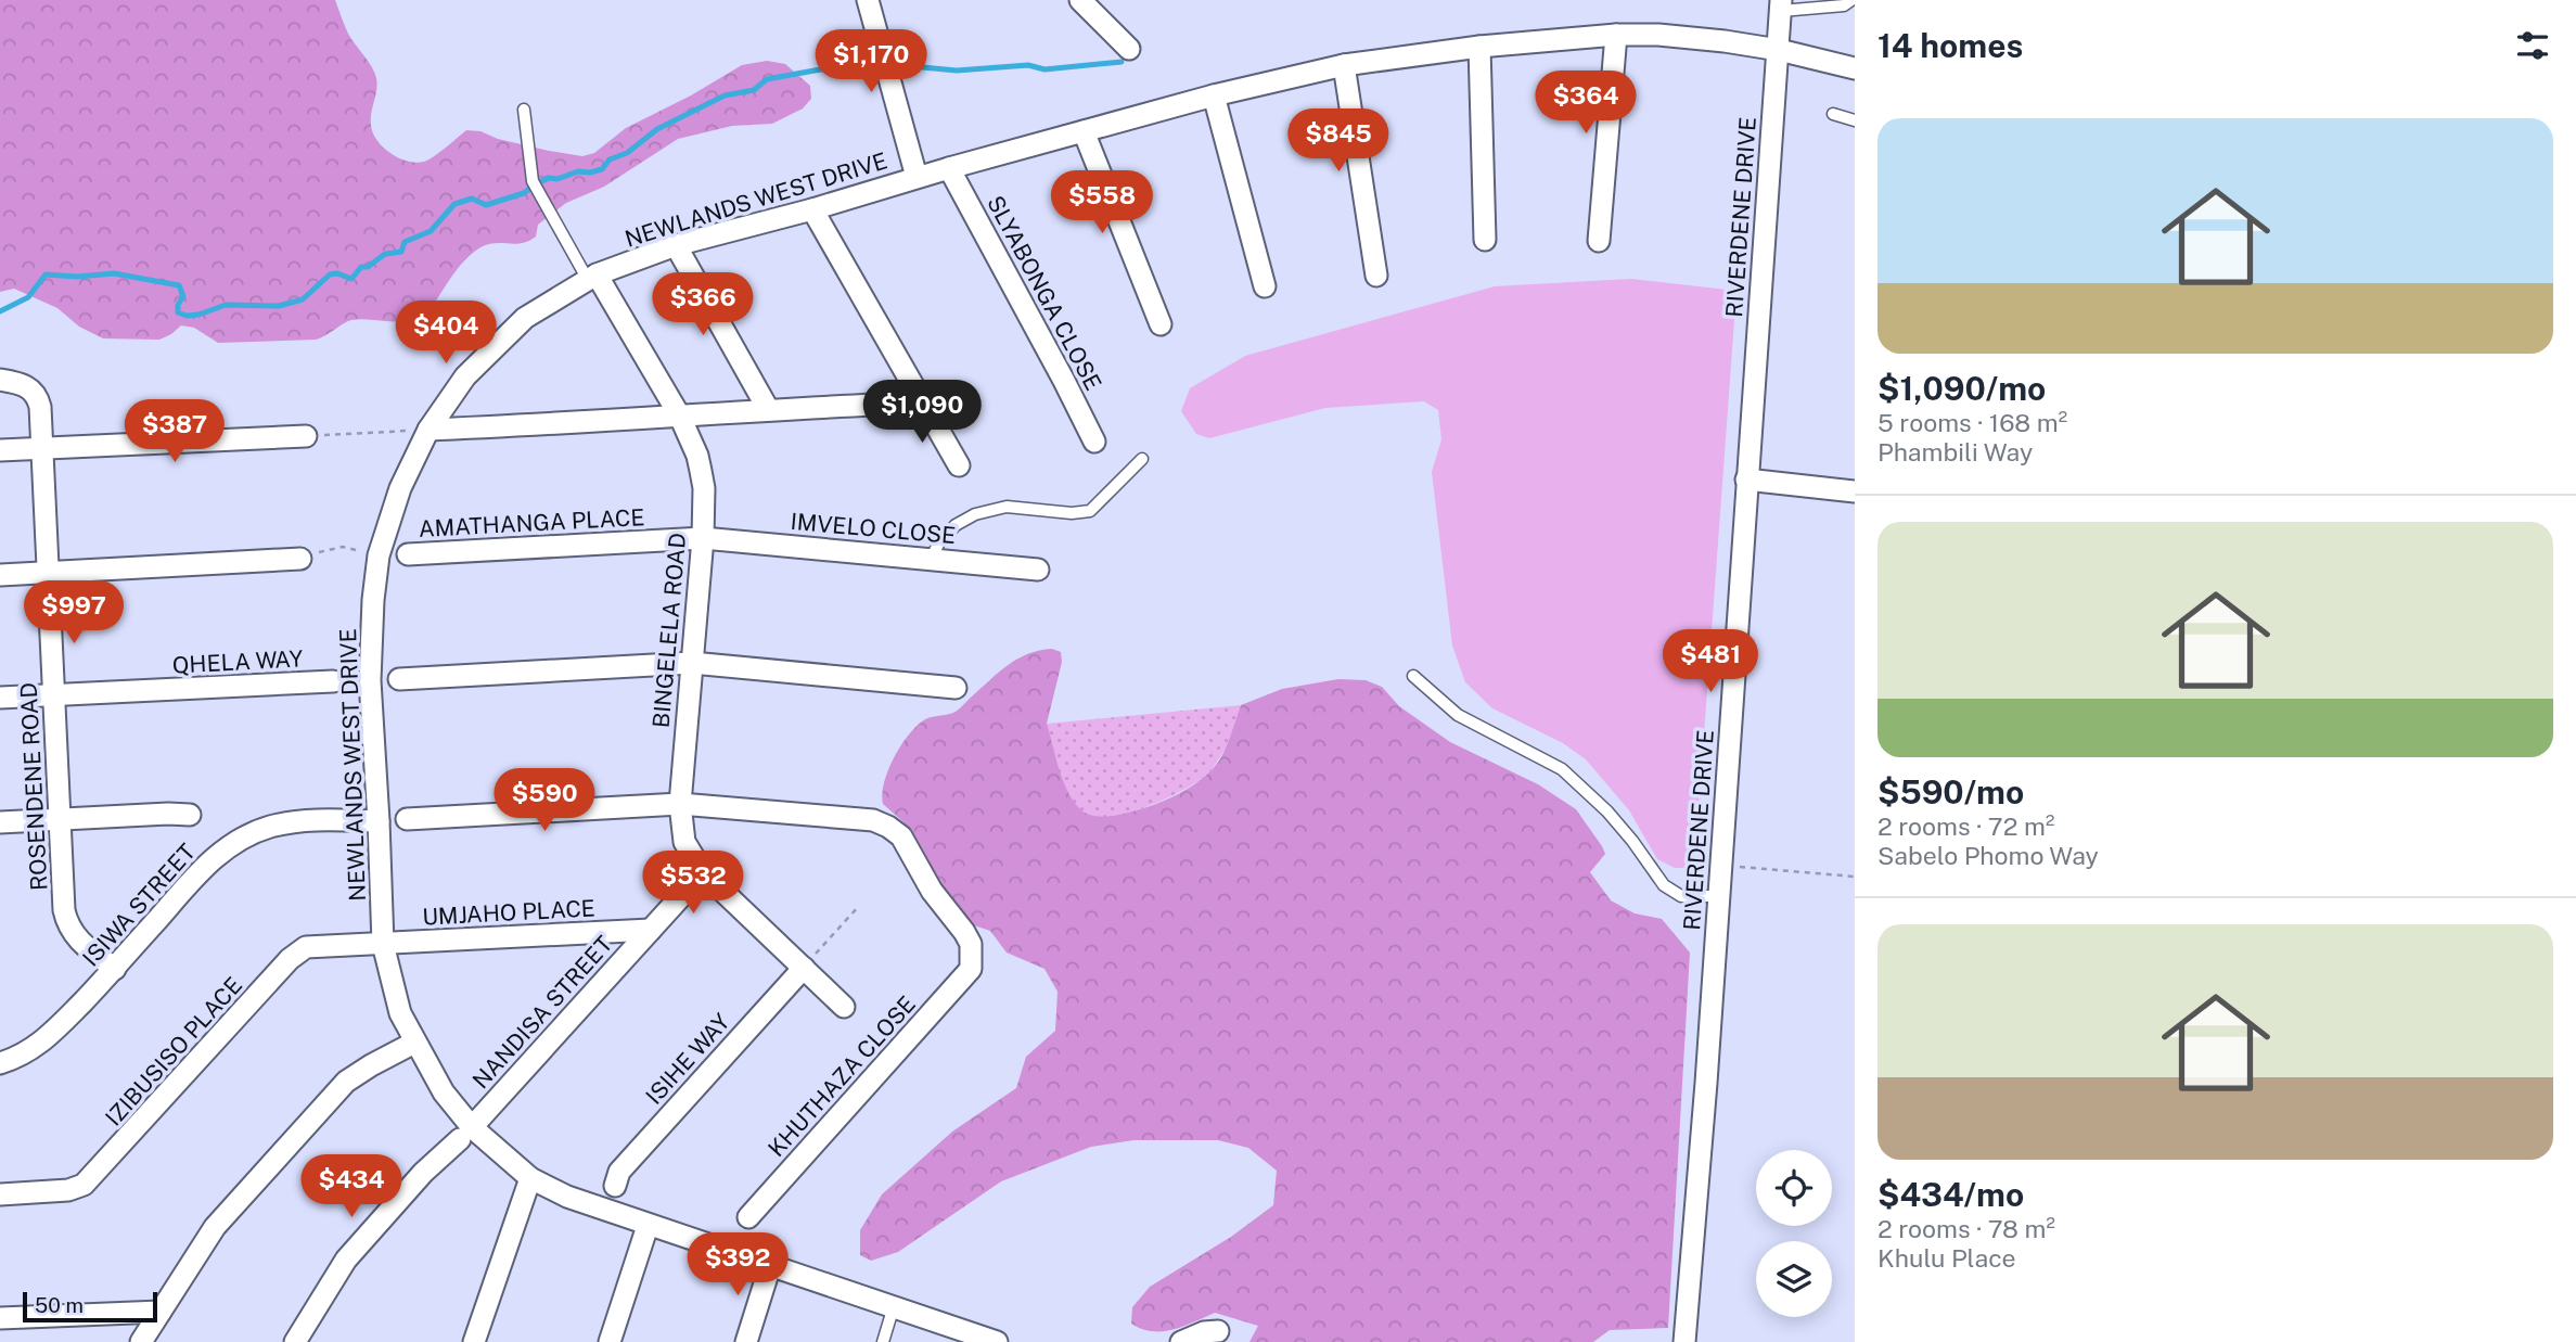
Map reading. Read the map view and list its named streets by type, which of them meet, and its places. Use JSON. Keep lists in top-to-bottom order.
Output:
{
  "streets": {
    "street": [
      "NEWLANDS WEST DRIVE",
      "RIVERDENE DRIVE",
      "SLYABONGA CLOSE",
      "AMATHANGA PLACE",
      "IMVELO CLOSE",
      "BINGELELA ROAD",
      "QHELA WAY",
      "ROSENDENE ROAD",
      "ISIWA STREET",
      "UMJAHO PLACE",
      "NANDISA STREET",
      "IZIBUSISO PLACE",
      "ISIHE WAY",
      "KHUTHAZA CLOSE"
    ]
  },
  "crossings": [
    ["NEWLANDS WEST DRIVE", "RIVERDENE DRIVE"],
    ["NEWLANDS WEST DRIVE", "SLYABONGA CLOSE"],
    ["NEWLANDS WEST DRIVE", "BINGELELA ROAD"],
    ["NEWLANDS WEST DRIVE", "ISIWA STREET"],
    ["NEWLANDS WEST DRIVE", "UMJAHO PLACE"],
    ["NEWLANDS WEST DRIVE", "NANDISA STREET"],
    ["NEWLANDS WEST DRIVE", "IZIBUSISO PLACE"],
    ["AMATHANGA PLACE", "IMVELO CLOSE"],
    ["AMATHANGA PLACE", "BINGELELA ROAD"],
    ["IMVELO CLOSE", "BINGELELA ROAD"],
    ["BINGELELA ROAD", "ISIHE WAY"],
    ["BINGELELA ROAD", "KHUTHAZA CLOSE"],
    ["QHELA WAY", "ROSENDENE ROAD"],
    ["ROSENDENE ROAD", "ISIWA STREET"],
    ["UMJAHO PLACE", "NANDISA STREET"],
    ["UMJAHO PLACE", "IZIBUSISO PLACE"]
  ],
  "scale_bar": "50 m",
  "page": {
    "heading": "14 homes",
    "price": [
      "$1,170",
      "$364",
      "$845",
      "$558",
      "$366",
      "$404",
      "$1,090",
      "$387",
      "$997",
      "$481",
      "$590",
      "$532",
      "$434",
      "$392"
    ],
    "list": [
      {
        "name": "$1,090/mo",
        "note": "5 rooms · 168 m² · Phambili Way"
      },
      {
        "name": "$590/mo",
        "note": "2 rooms · 72 m² · Sabelo Phomo Way"
      },
      {
        "name": "$434/mo",
        "note": "2 rooms · 78 m² · Khulu Place"
      }
    ],
    "scale": "50 m"
  }
}
